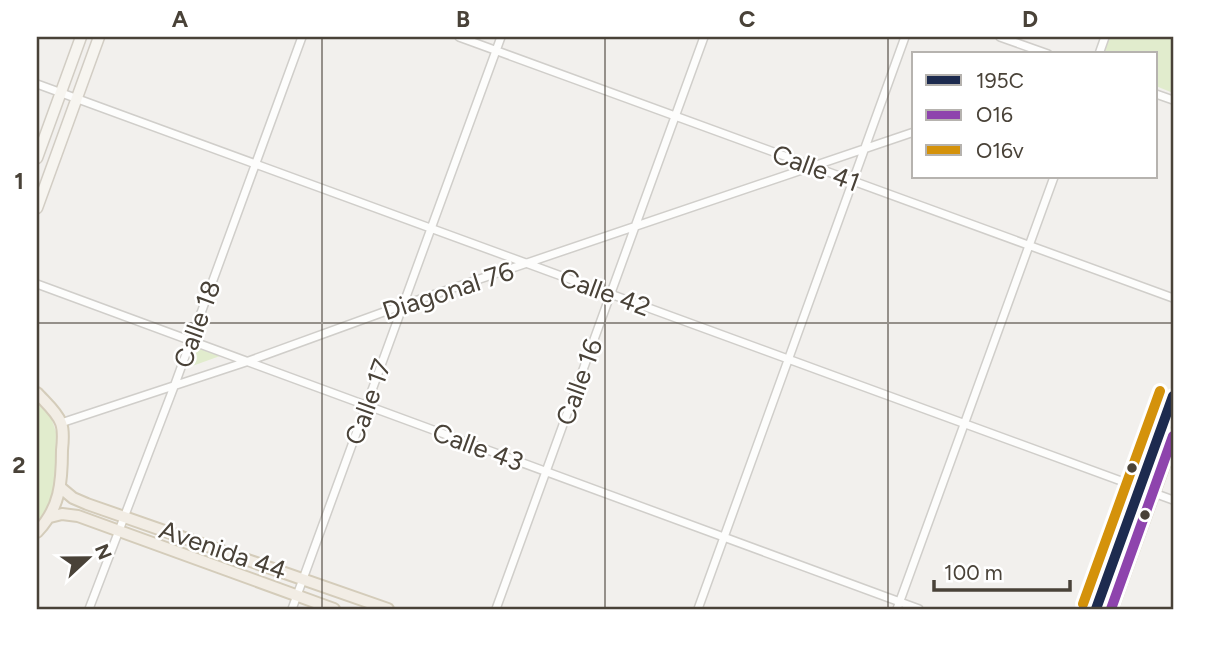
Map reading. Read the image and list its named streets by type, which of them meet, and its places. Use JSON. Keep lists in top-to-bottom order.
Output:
{
  "streets": {
    "main road": ["Avenida 44"],
    "street": [
      "Calle 41",
      "Diagonal 76",
      "Calle 42",
      "Calle 18",
      "Calle 16",
      "Calle 17",
      "Calle 43"
    ]
  },
  "crossings": [
    ["Calle 41", "Diagonal 76"],
    ["Calle 41", "Calle 16"],
    ["Calle 41", "Calle 17"],
    ["Diagonal 76", "Calle 42"],
    ["Diagonal 76", "Calle 18"],
    ["Diagonal 76", "Calle 16"],
    ["Diagonal 76", "Calle 17"],
    ["Diagonal 76", "Calle 43"],
    ["Calle 42", "Calle 18"],
    ["Calle 42", "Calle 16"],
    ["Calle 42", "Calle 17"],
    ["Calle 18", "Calle 43"],
    ["Calle 18", "Avenida 44"],
    ["Calle 16", "Calle 43"],
    ["Calle 17", "Calle 43"],
    ["Calle 17", "Avenida 44"]
  ],
  "lines": ["transit line O16v", "transit line 195C", "transit line O16"],
  "legend": ["195C", "O16", "O16v"],
  "scale_bar": "100 m",
  "north": "right",
  "grid": {
    "columns": [
      "A",
      "B",
      "C",
      "D"
    ],
    "rows": ["1", "2"]
  }
}
